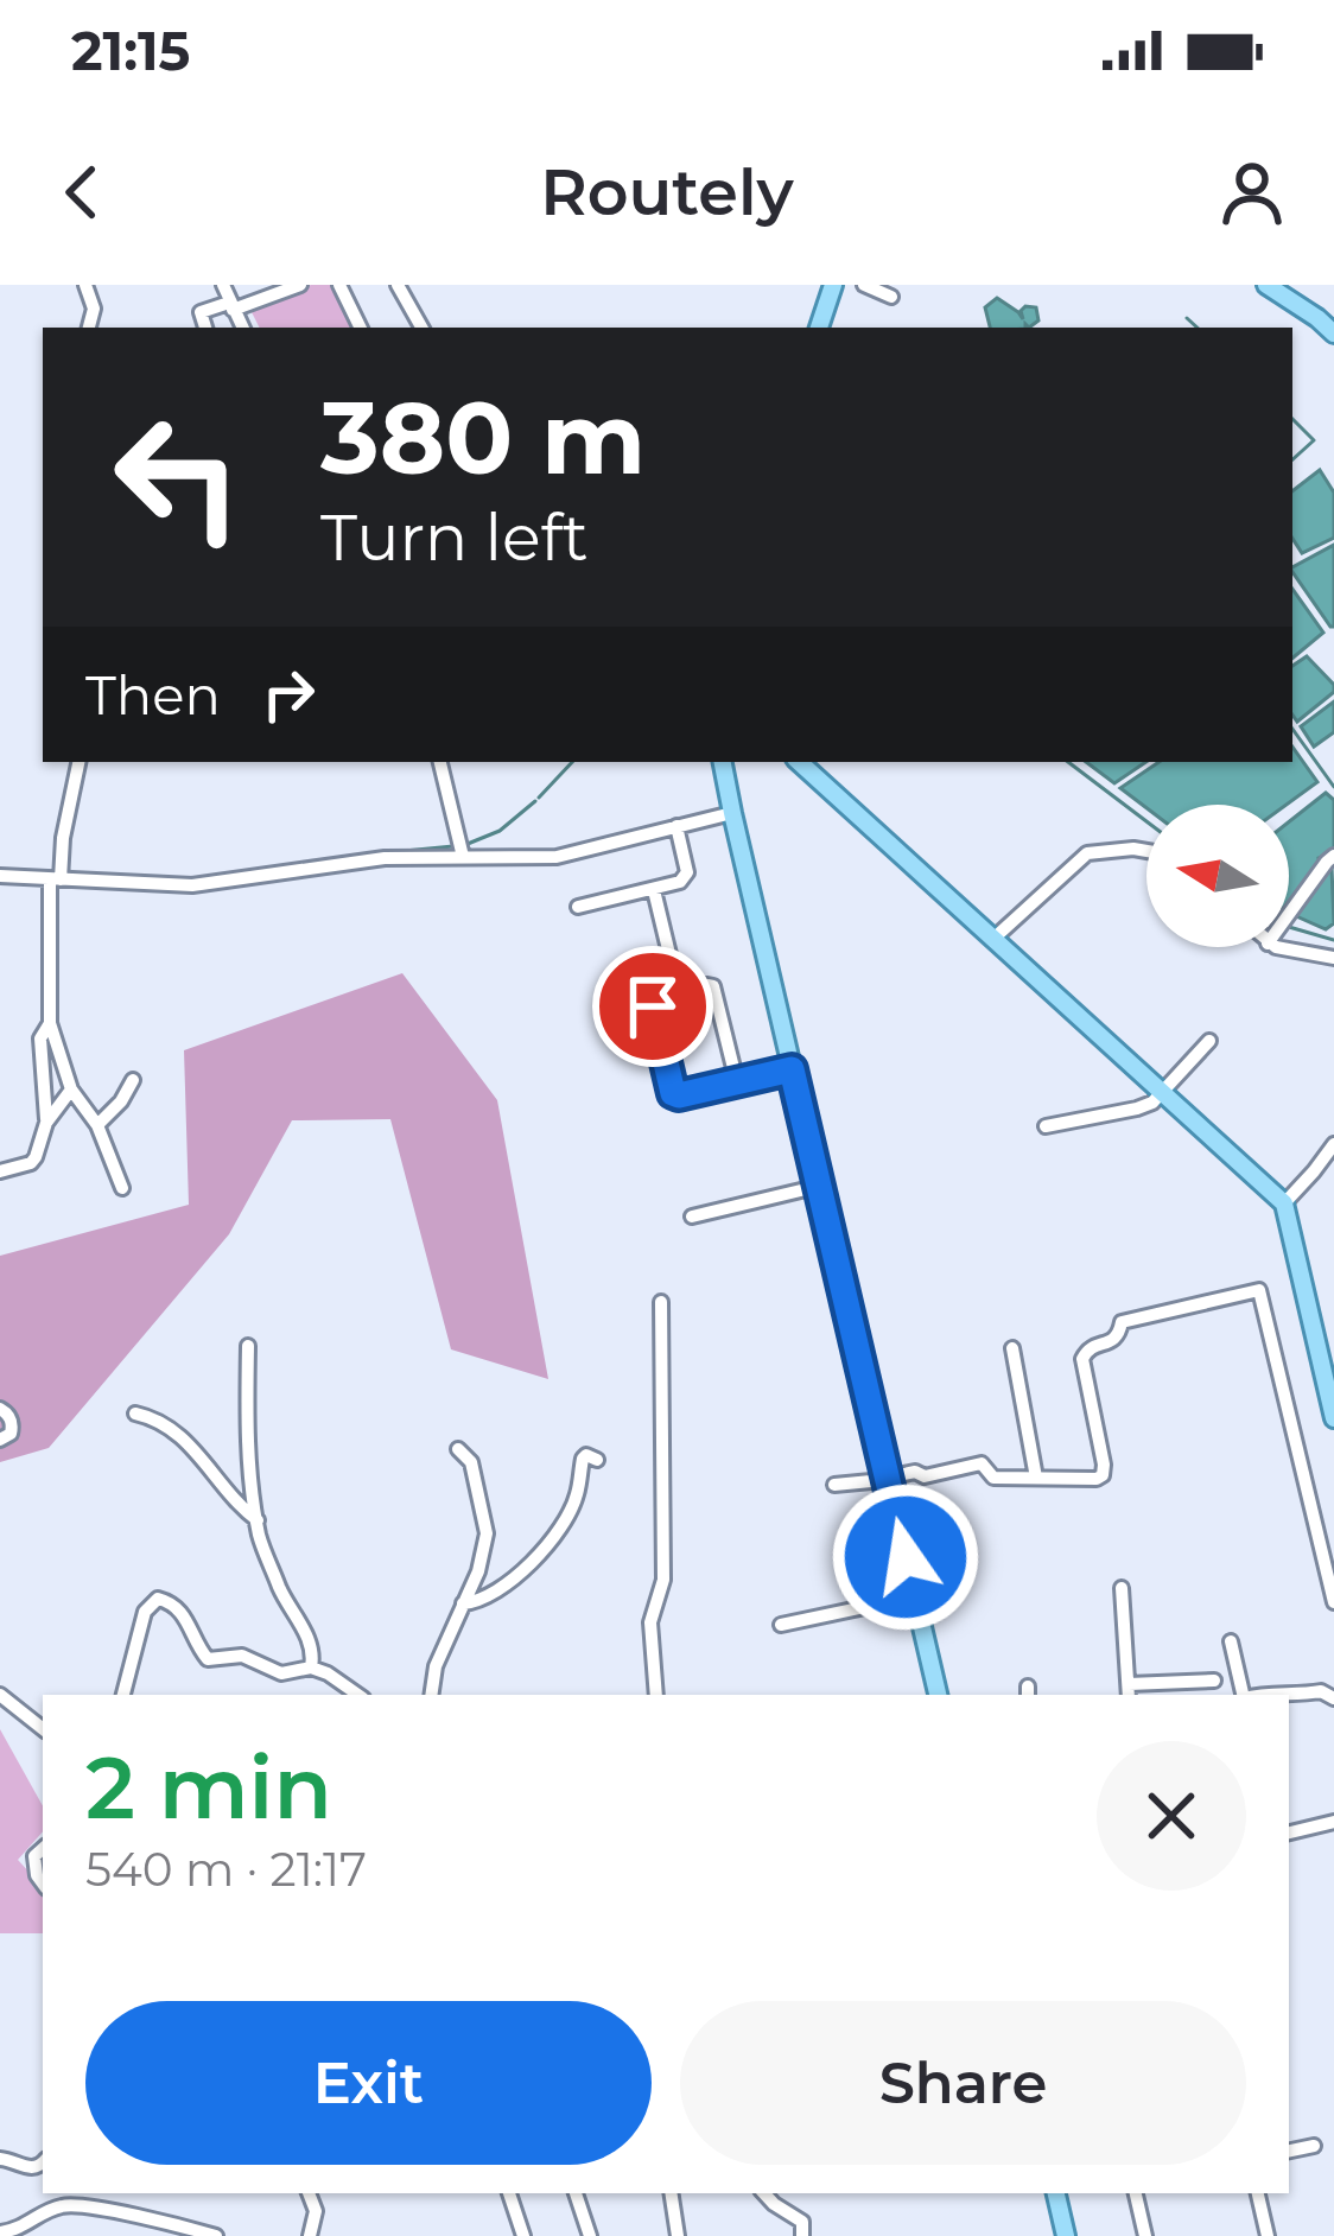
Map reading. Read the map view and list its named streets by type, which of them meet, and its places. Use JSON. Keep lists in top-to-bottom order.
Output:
{
  "north": "left",
  "page": {
    "status": "21:15",
    "header": "Routely",
    "turn": ["380 m", "Turn left"],
    "then": "Then",
    "heading": ["2 min", "540 m · 21:17"],
    "buttons": ["Exit", "Share"]
  }
}
